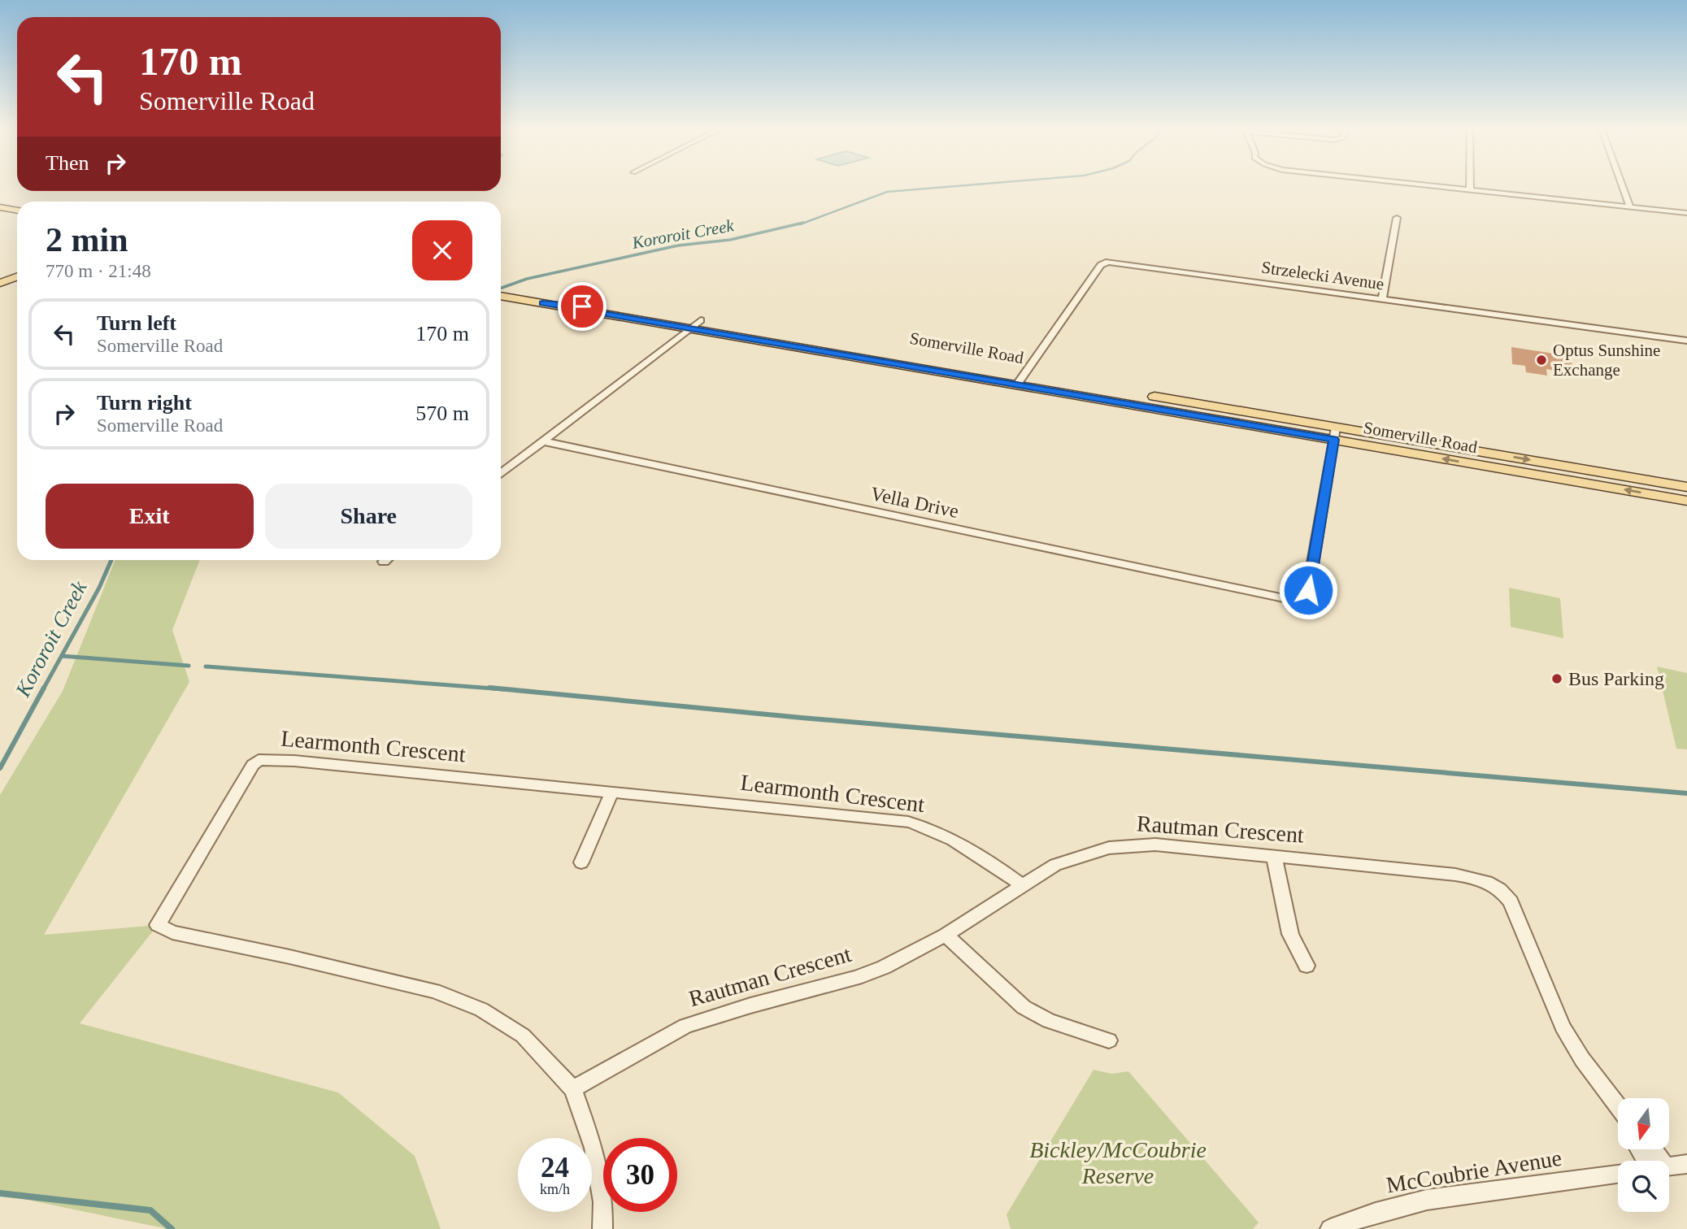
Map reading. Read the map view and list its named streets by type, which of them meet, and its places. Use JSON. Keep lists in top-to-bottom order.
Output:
{
  "streets": {
    "main road": ["Somerville Road"],
    "street": [
      "Strzelecki Avenue",
      "Vella Drive",
      "Learmonth Crescent",
      "Rautman Crescent",
      "McCoubrie Avenue"
    ]
  },
  "crossings": [
    ["Strzelecki Avenue", "Somerville Road"],
    ["Somerville Road", "Vella Drive"],
    ["Learmonth Crescent", "Rautman Crescent"]
  ],
  "water": ["Kororoit Creek"],
  "parks": ["Bickley/McCoubrie Reserve"],
  "places": ["Optus Sunshine Exchange", "Bus Parking"],
  "north": "bottom",
  "page": {
    "turn": ["170 m", "Somerville Road"],
    "then": "Then",
    "heading": ["2 min", "770 m · 21:48"],
    "list": [
      {
        "name": "Turn left",
        "note": "Somerville Road",
        "value": "170 m"
      },
      {
        "name": "Turn right",
        "note": "Somerville Road",
        "value": "570 m"
      }
    ],
    "buttons": ["Exit", "Share"],
    "speed": "24 km/h",
    "limit": "30"
  }
}
